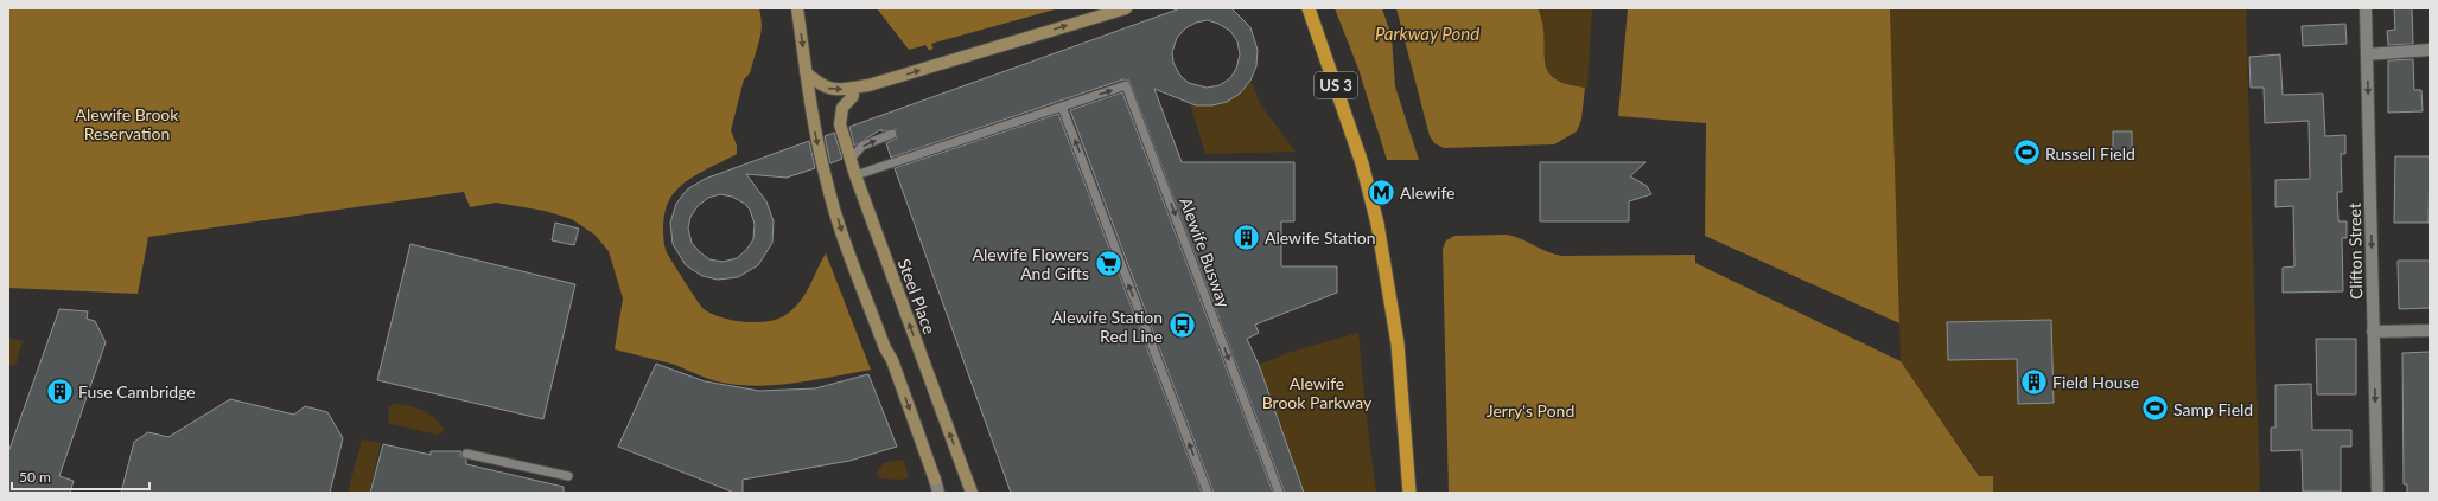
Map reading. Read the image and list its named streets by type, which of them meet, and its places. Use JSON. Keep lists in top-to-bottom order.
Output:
{
  "streets": {
    "highway": ["US 3"],
    "main road": ["Steel Place"],
    "street": ["Clifton Street"],
    "lane": ["Alewife Busway"]
  },
  "crossings": [
    ["Alewife Busway", "Steel Place"]
  ],
  "one_way": ["Clifton Street"],
  "water": ["Parkway Pond"],
  "parks": ["Alewife Brook Reservation", "Alewife Brook Parkway", "Jerry's Pond"],
  "places": {
    "sports": ["Russell Field", "Samp Field"],
    "metro station": ["Alewife"],
    "building": ["Alewife Station", "Field House", "Fuse Cambridge"],
    "supermarket": ["Alewife Flowers And Gifts"],
    "bus stop": ["Alewife Station Red Line"]
  },
  "scale_bar": "50 m"
}
